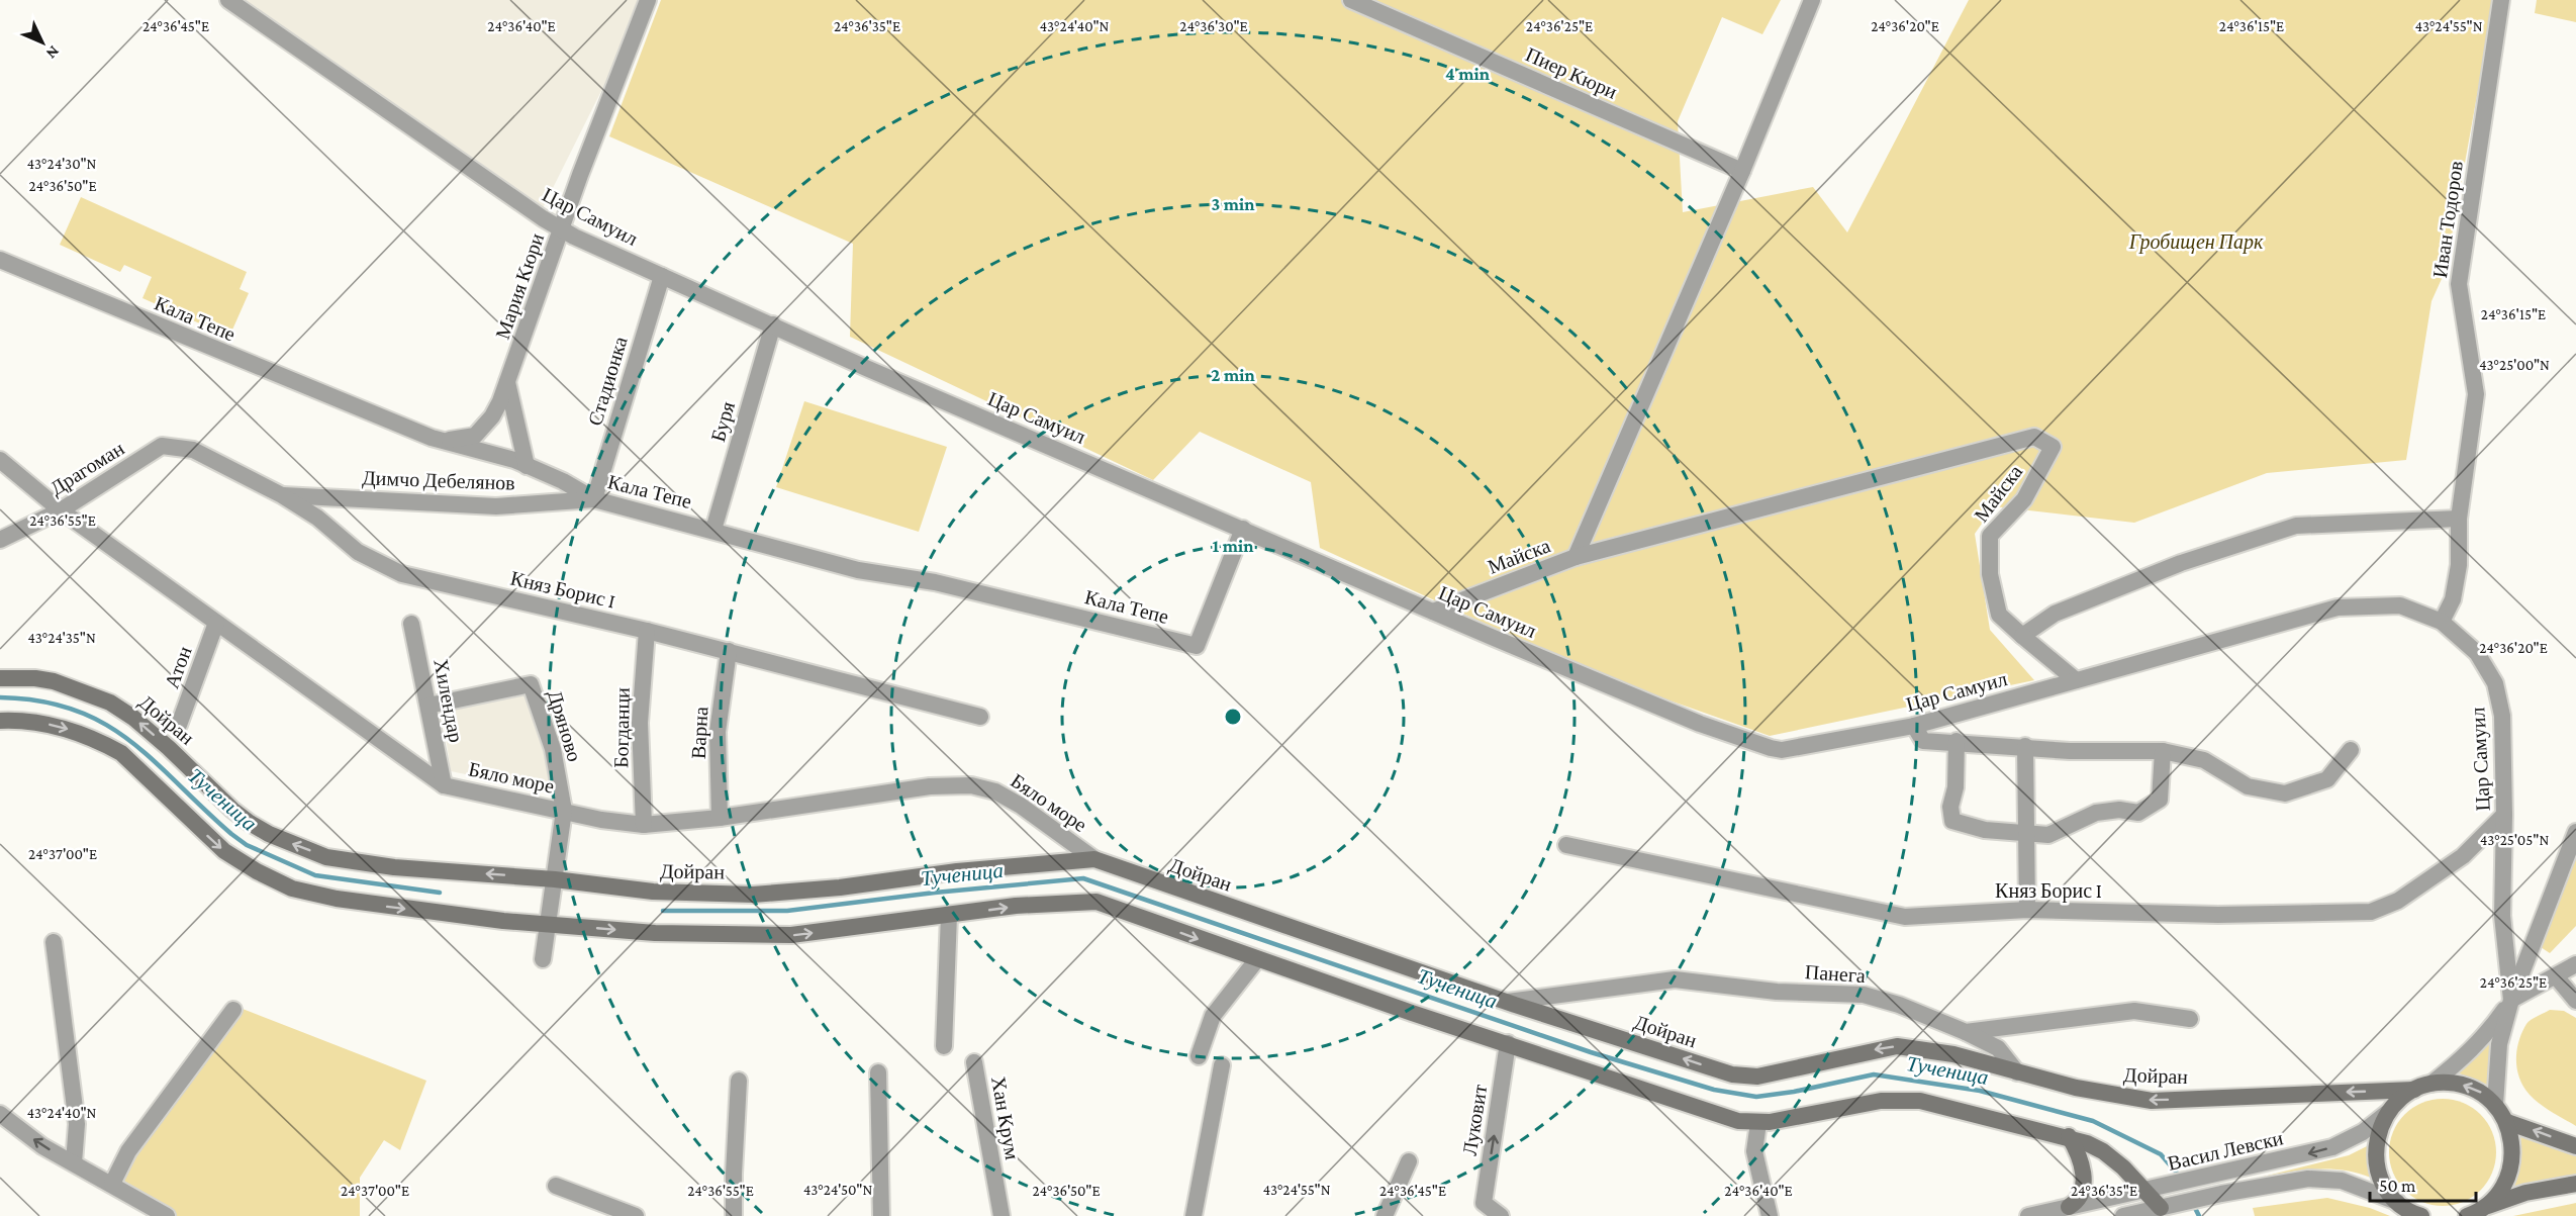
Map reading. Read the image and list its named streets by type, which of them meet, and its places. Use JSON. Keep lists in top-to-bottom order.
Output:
{
  "streets": {
    "main road": ["Дойран"],
    "street": [
      "Пиер Кюри",
      "Цар Самуил",
      "Иван Тодоров",
      "Мария Кюри",
      "Кала Тепе",
      "Стадионка",
      "Буря",
      "Драгоман",
      "Димчо Дебелянов",
      "Майска",
      "Княз Борис I",
      "Атон",
      "Хилендар",
      "Дряново",
      "Богданци",
      "Варна",
      "Бяло море",
      "Панега",
      "Хан Крум",
      "Луковит",
      "Васил Левски"
    ]
  },
  "crossings": [
    ["Цар Самуил", "Иван Тодоров"],
    ["Цар Самуил", "Мария Кюри"],
    ["Цар Самуил", "Кала Тепе"],
    ["Цар Самуил", "Стадионка"],
    ["Цар Самуил", "Буря"],
    ["Цар Самуил", "Майска"],
    ["Цар Самуил", "Княз Борис I"],
    ["Мария Кюри", "Кала Тепе"],
    ["Кала Тепе", "Стадионка"],
    ["Кала Тепе", "Буря"],
    ["Кала Тепе", "Димчо Дебелянов"],
    ["Стадионка", "Димчо Дебелянов"],
    ["Драгоман", "Княз Борис I"],
    ["Драгоман", "Бяло море"],
    ["Димчо Дебелянов", "Княз Борис I"],
    ["Княз Борис I", "Богданци"],
    ["Княз Борис I", "Варна"],
    ["Атон", "Бяло море"],
    ["Хилендар", "Дряново"],
    ["Хилендар", "Бяло море"],
    ["Дойран", "Бяло море"],
    ["Дойран", "Панега"],
    ["Дряново", "Бяло море"],
    ["Богданци", "Бяло море"],
    ["Варна", "Бяло море"]
  ],
  "water": ["Тученица"],
  "parks": ["Гробищен Парк"],
  "scale_bar": "50 m",
  "north": "bottom right",
  "coordinates": [
    "24°36'45\"E",
    "24°36'40\"E",
    "24°36'35\"E",
    "24°36'30\"E",
    "24°36'25\"E",
    "24°36'15\"E",
    "24°36'20\"E",
    "43°24'55\"N",
    "43°24'40\"N",
    "43°24'30\"N",
    "24°36'50\"E",
    "43°25'00\"N",
    "24°36'55\"E",
    "43°24'35\"N",
    "43°25'05\"N",
    "24°37'00\"E",
    "43°24'50\"N"
  ],
  "rings": [
    "4 min",
    "3 min",
    "2 min",
    "1 min"
  ]
}
